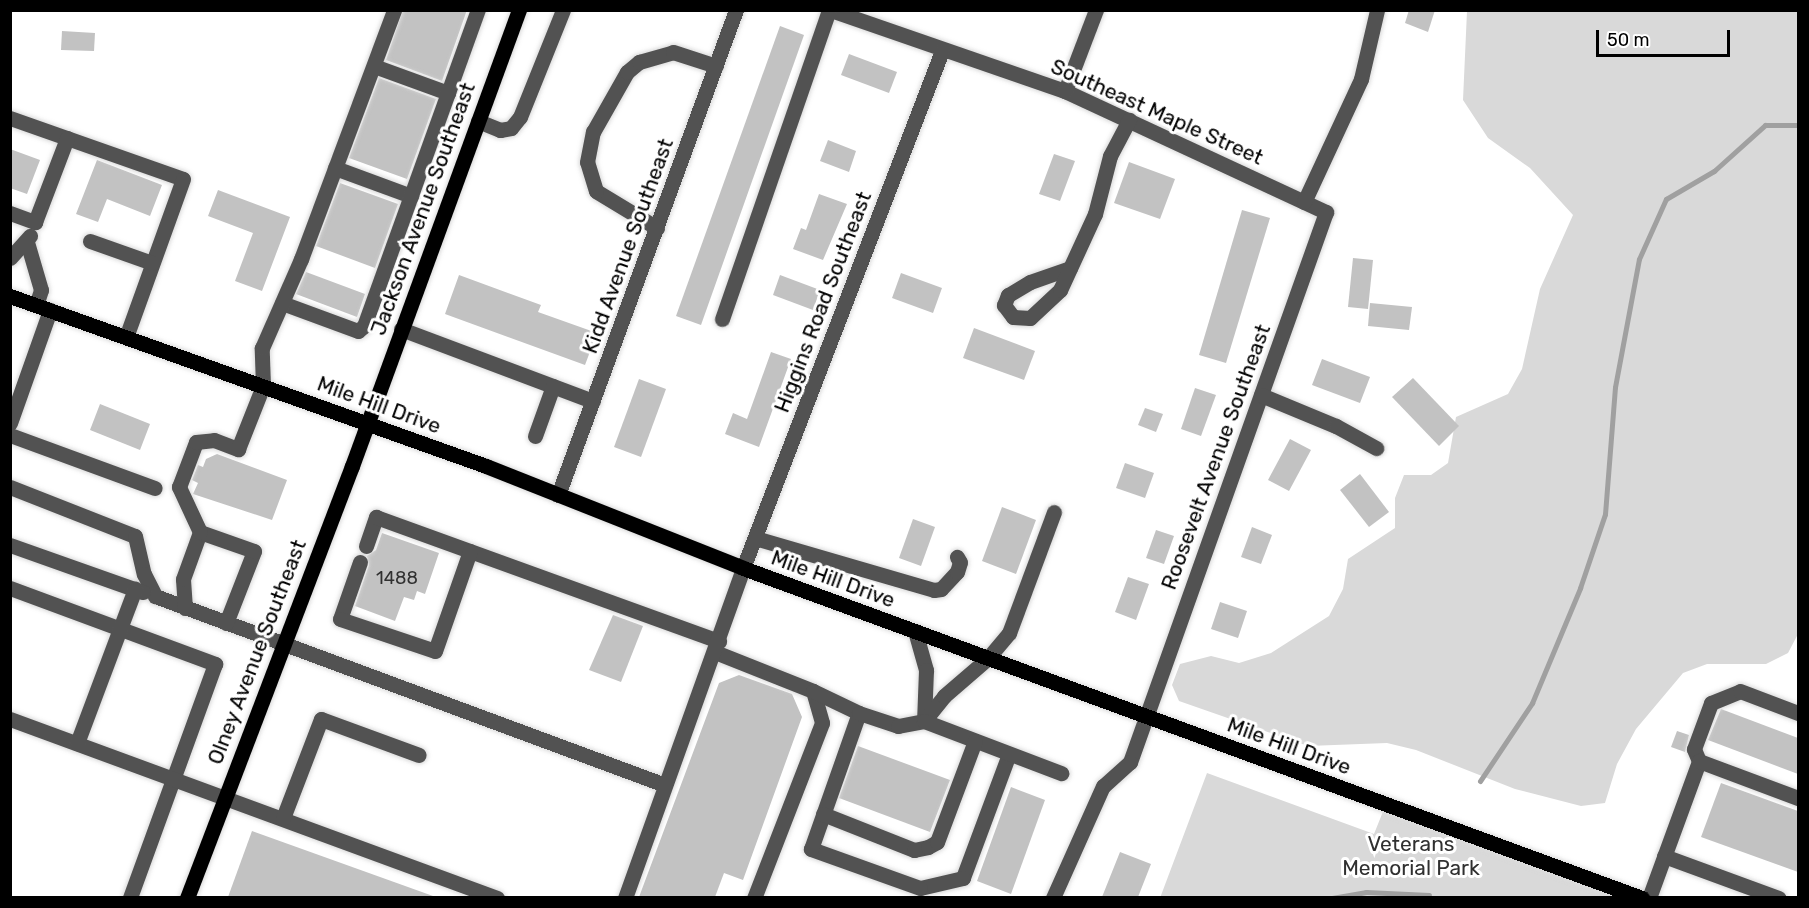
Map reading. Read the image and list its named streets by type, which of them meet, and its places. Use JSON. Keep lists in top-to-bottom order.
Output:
{
  "streets": {
    "main road": ["Jackson Avenue Southeast", "Mile Hill Drive", "Olney Avenue Southeast"],
    "street": [
      "Southeast Maple Street",
      "Kidd Avenue Southeast",
      "Higgins Road Southeast",
      "Roosevelt Avenue Southeast"
    ]
  },
  "crossings": [
    ["Southeast Maple Street", "Higgins Road Southeast"],
    ["Southeast Maple Street", "Roosevelt Avenue Southeast"],
    ["Jackson Avenue Southeast", "Mile Hill Drive"],
    ["Jackson Avenue Southeast", "Olney Avenue Southeast"],
    ["Kidd Avenue Southeast", "Mile Hill Drive"],
    ["Higgins Road Southeast", "Mile Hill Drive"],
    ["Mile Hill Drive", "Roosevelt Avenue Southeast"],
    ["Mile Hill Drive", "Olney Avenue Southeast"]
  ],
  "parks": ["Veterans Memorial Park"],
  "house_numbers": ["1488"],
  "scale_bar": "50 m"
}
